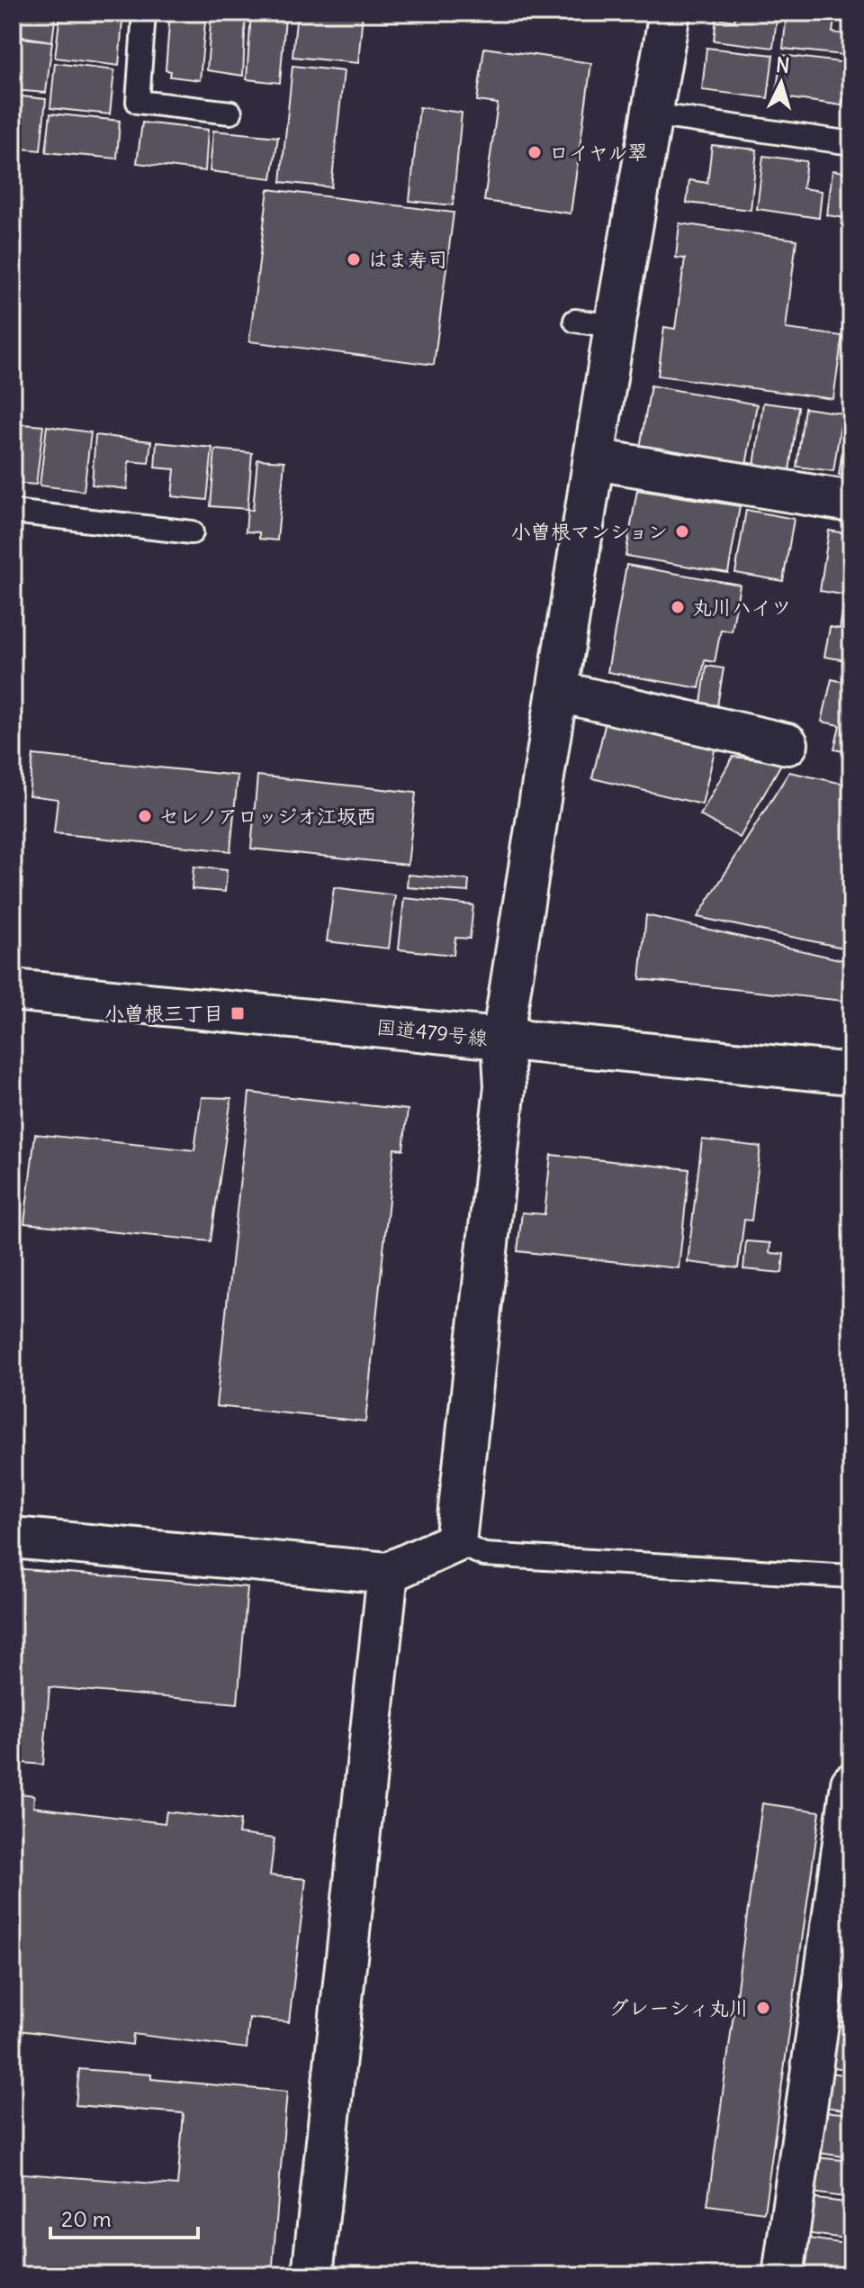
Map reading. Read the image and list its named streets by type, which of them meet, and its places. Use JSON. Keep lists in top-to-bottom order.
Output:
{
  "streets": {
    "main road": ["国道479号線"]
  },
  "places": {
    "other": [
      "ロイヤル翠",
      "はま寿司",
      "小曽根マンション",
      "丸川ハイツ",
      "セレノアロッジオ江坂西",
      "グレーシィ丸川"
    ],
    "transit": ["小曽根三丁目"]
  },
  "scale_bar": "20 m",
  "north": "top"
}
